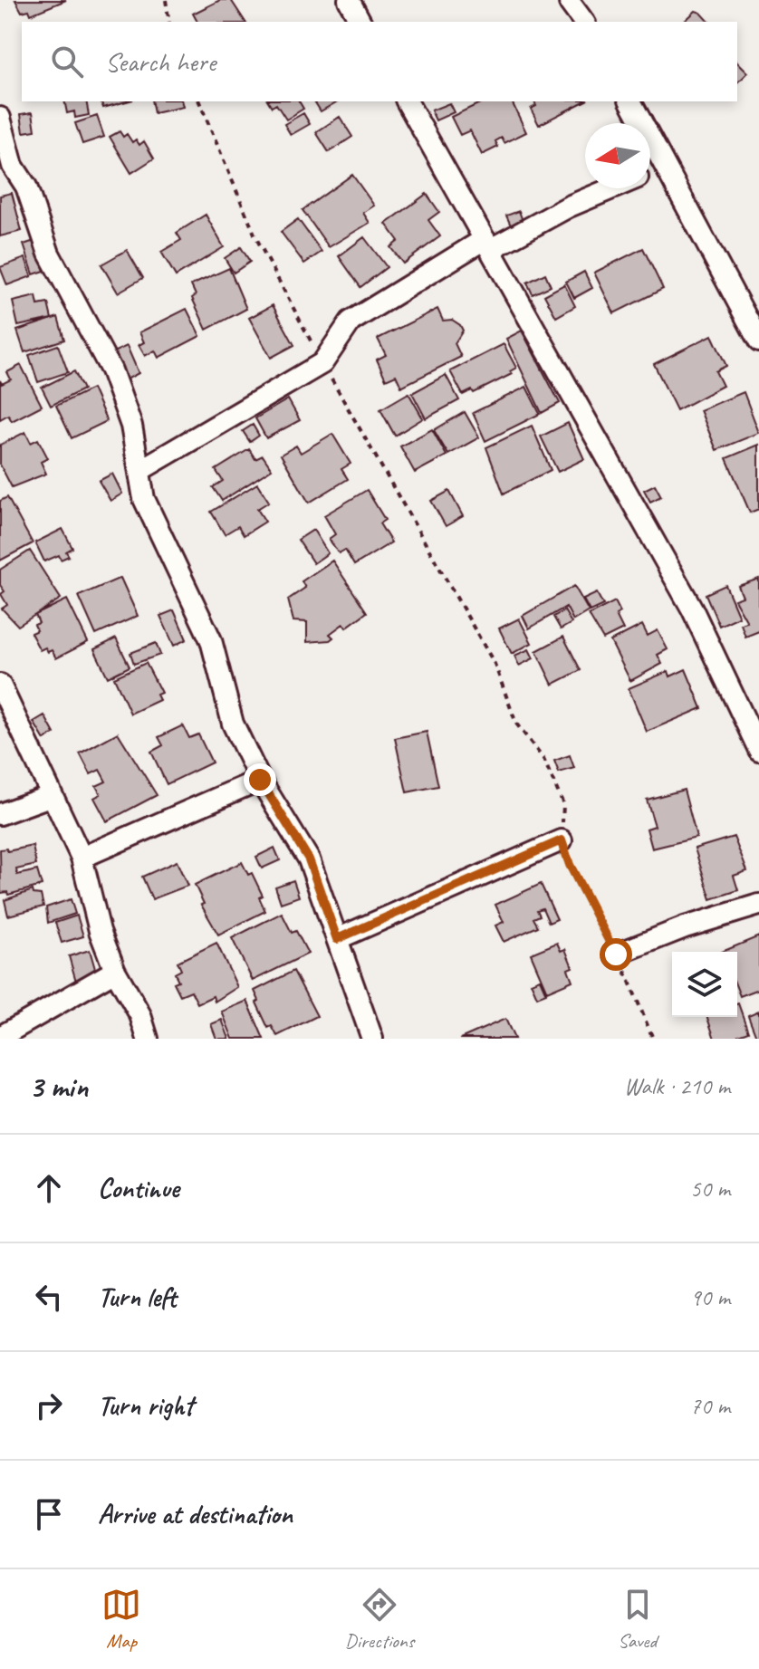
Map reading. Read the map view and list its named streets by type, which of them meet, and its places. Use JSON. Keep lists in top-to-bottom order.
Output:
{
  "north": "left",
  "page": {
    "search": "Search here",
    "heading": ["3 min", "Walk · 210 m"],
    "list": [
      ["Continue", "50 m"],
      ["Turn left", "90 m"],
      ["Turn right", "70 m"],
      "Arrive at destination"
    ],
    "nav": ["Map", "Directions", "Saved"]
  }
}
